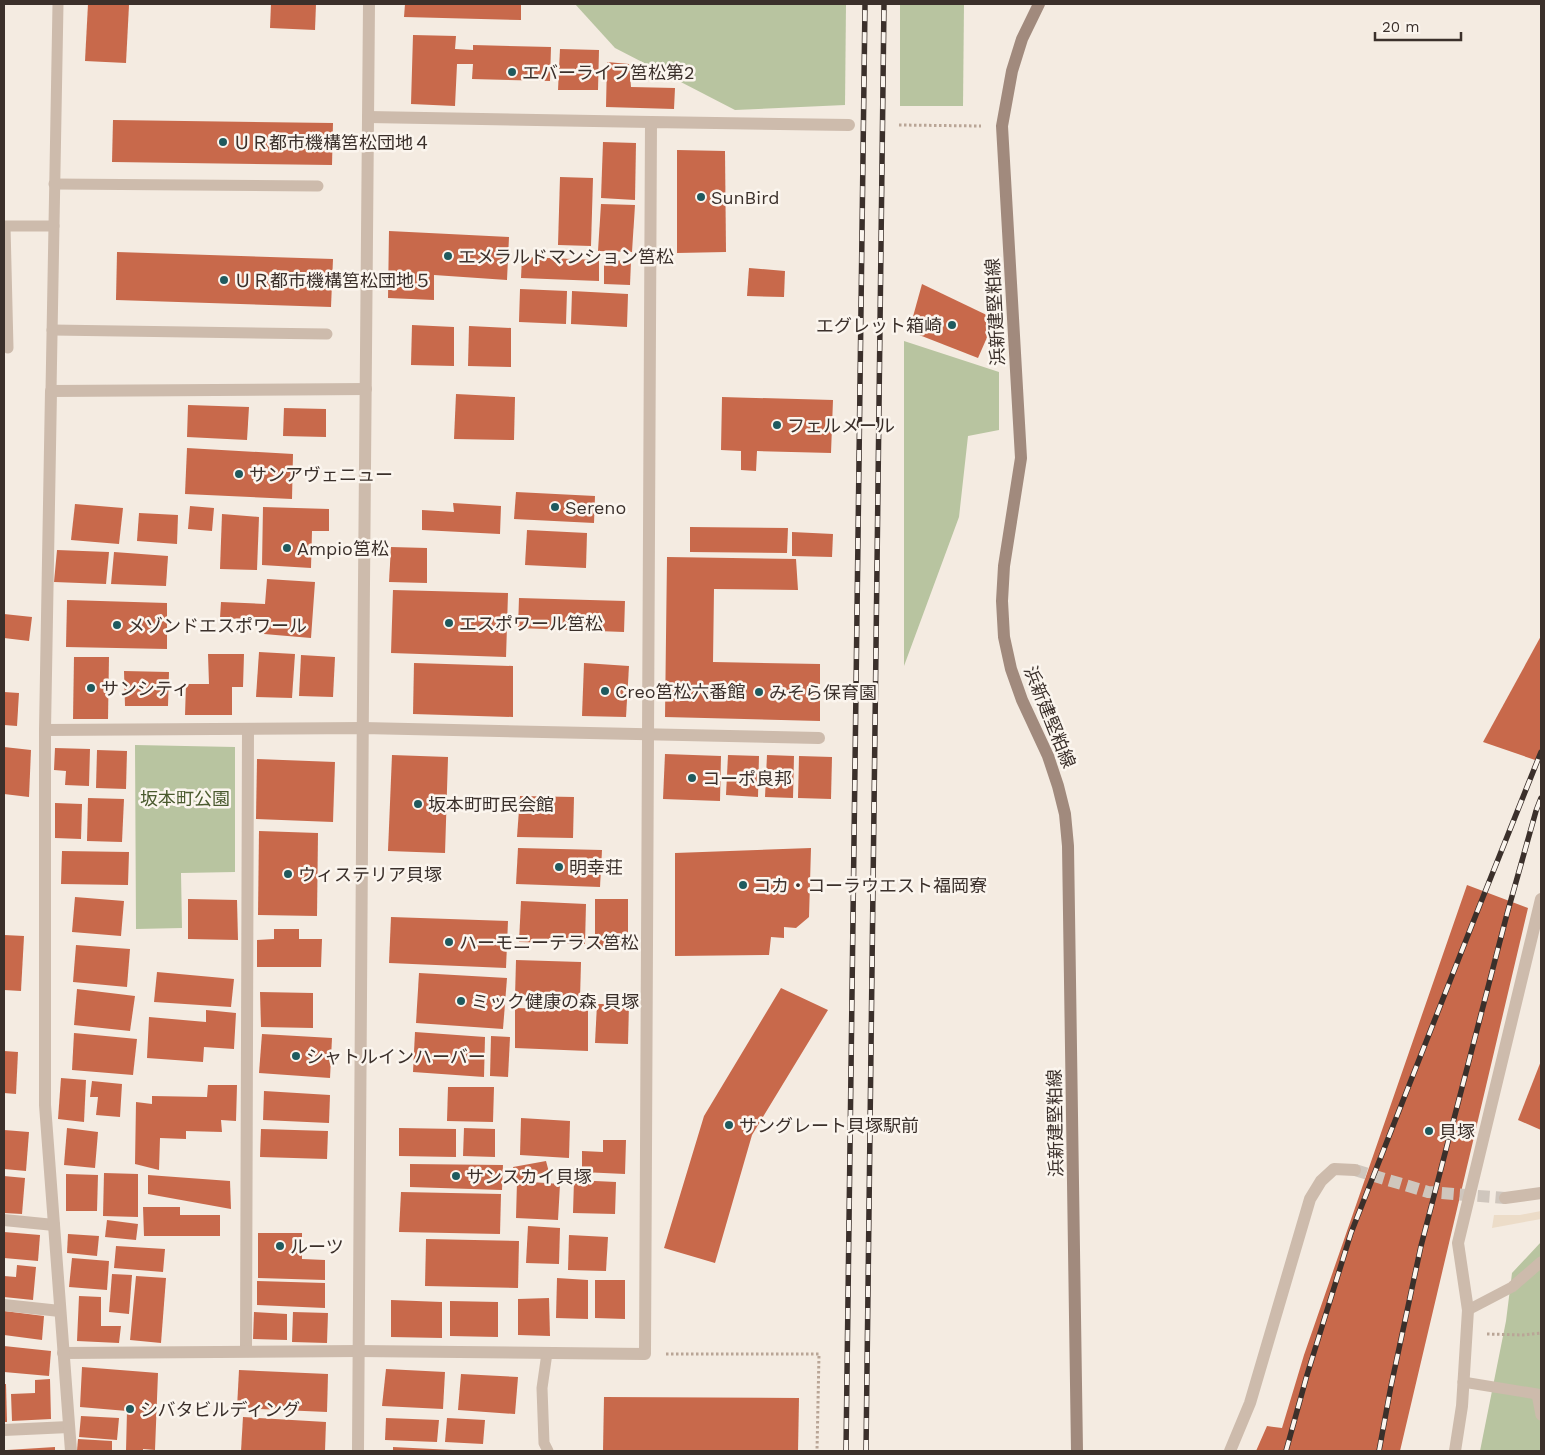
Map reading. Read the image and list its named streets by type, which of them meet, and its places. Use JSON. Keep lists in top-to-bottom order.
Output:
{
  "streets": {
    "main road": ["浜新建堅粕線"]
  },
  "parks": ["坂本町公園"],
  "places": [
    "エバーライフ筥松第2",
    "ＵＲ都市機構筥松団地４",
    "SunBird",
    "エメラルドマンション筥松",
    "ＵＲ都市機構筥松団地５",
    "エグレット箱崎",
    "フェルメール",
    "サンアヴェニュー",
    "Sereno",
    "Ampio筥松",
    "エスポワール筥松",
    "メゾンドエスポワール",
    "サンシティ",
    "Creo筥松六番館",
    "みそら保育園",
    "コーポ良邦",
    "坂本町町民会館",
    "明幸荘",
    "ウィステリア貝塚",
    "コカ・コーラウエスト福岡寮",
    "ハーモニーテラス筥松",
    "ミック健康の森 貝塚",
    "シャトルインハーバー",
    "サングレート貝塚駅前",
    "貝塚",
    "サンスカイ貝塚",
    "ルーツ",
    "シバタビルディング"
  ],
  "scale_bar": "20 m"
}
